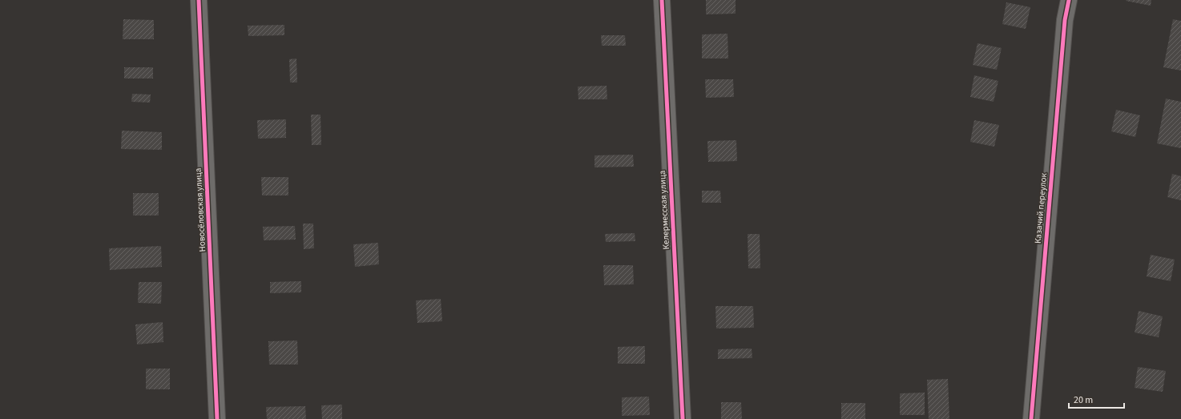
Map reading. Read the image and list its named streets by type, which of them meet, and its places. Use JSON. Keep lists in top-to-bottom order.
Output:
{
  "streets": {
    "street": ["Казачий переулок", "Новосёловская улица", "Келермесская улица"]
  },
  "scale_bar": "20 m"
}
